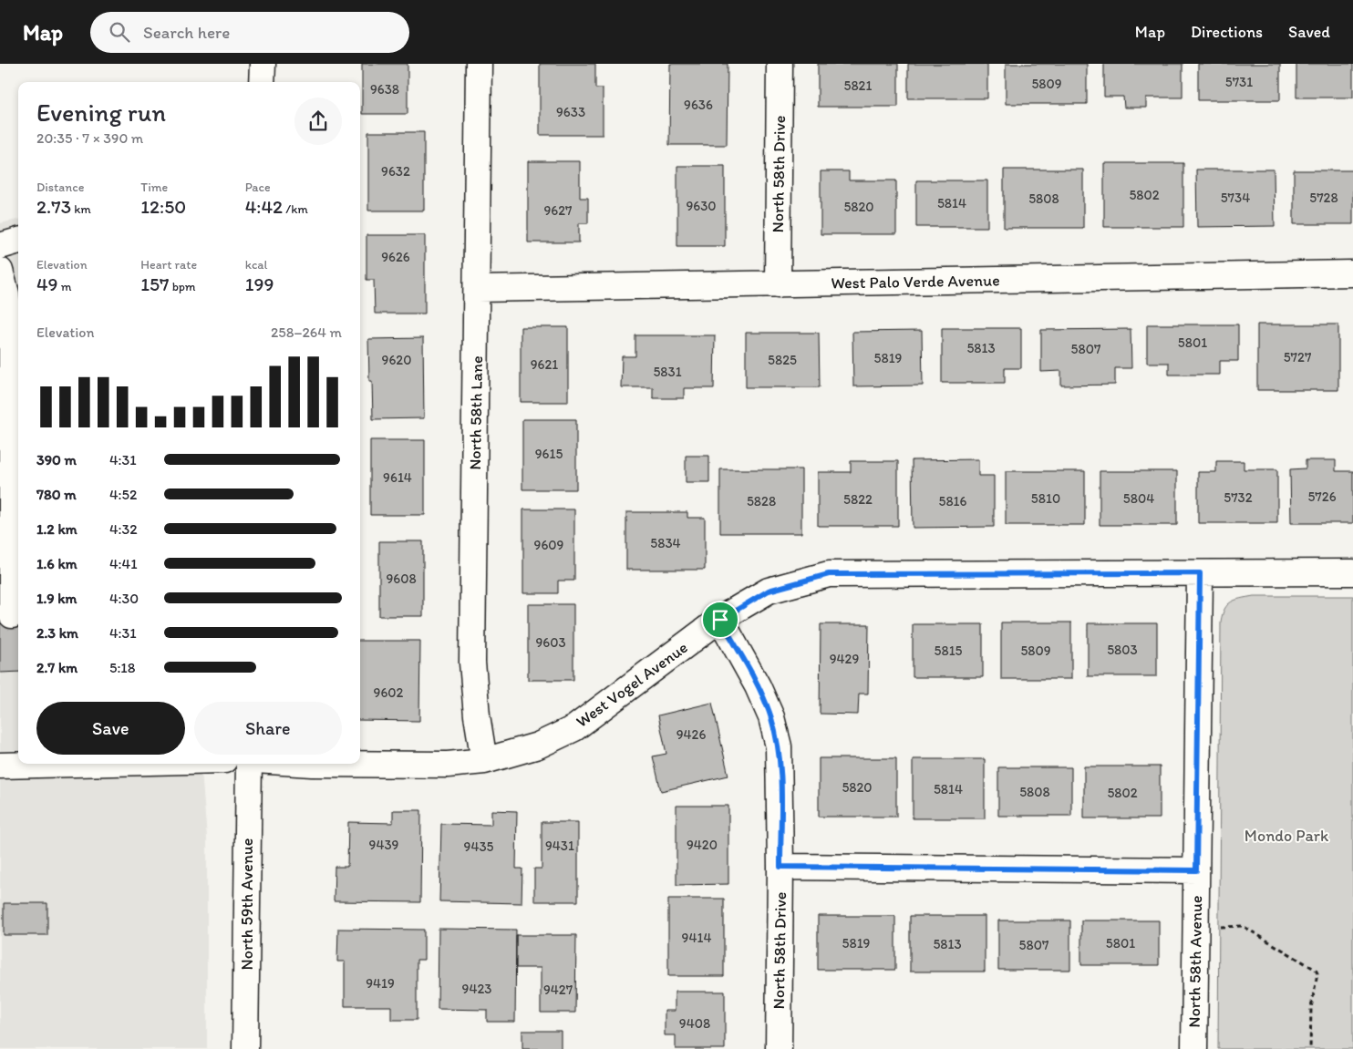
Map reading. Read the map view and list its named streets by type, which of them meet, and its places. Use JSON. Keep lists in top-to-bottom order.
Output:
{
  "streets": {
    "street": [
      "North 58th Drive",
      "West Palo Verde Avenue",
      "North 58th Lane",
      "West Vogel Avenue",
      "North 59th Avenue",
      "North 58th Avenue"
    ]
  },
  "crossings": [
    ["North 58th Drive", "West Palo Verde Avenue"],
    ["North 58th Drive", "West Vogel Avenue"],
    ["West Palo Verde Avenue", "North 58th Lane"],
    ["North 58th Lane", "West Vogel Avenue"],
    ["West Vogel Avenue", "North 58th Avenue"]
  ],
  "parks": ["Mondo Park"],
  "house_numbers": [
    "5731",
    "5809",
    "5821",
    "9638",
    "9636",
    "9633",
    "9632",
    "5802",
    "5734",
    "5728",
    "5808",
    "5814",
    "9630",
    "5820",
    "9627",
    "9626",
    "5801",
    "5813",
    "5807",
    "5727",
    "5819",
    "9620",
    "5825",
    "9621",
    "5831",
    "9615",
    "9614",
    "5726",
    "5732",
    "5810",
    "5804",
    "5822",
    "5828",
    "5816",
    "5834",
    "9609",
    "9608",
    "9603",
    "5803",
    "5815",
    "5809",
    "9429",
    "9602",
    "9426",
    "5820",
    "5814",
    "5808",
    "5802",
    "9439",
    "9420",
    "9431",
    "9435",
    "9414",
    "5819",
    "5801",
    "5813",
    "5807",
    "9419",
    "9423",
    "9427",
    "9408"
  ],
  "page": {
    "header": "Map",
    "search": "Search here",
    "nav": ["Map", "Directions", "Saved"],
    "heading": ["Evening run", "20:35 · 7 × 390 m"],
    "stats": [
      ["Distance", "2.73 km"],
      ["Time", "12:50"],
      ["Pace", "4:42 /km"],
      ["Elevation", "49 m"],
      ["Heart rate", "157 bpm"],
      ["kcal", "199"]
    ],
    "chart": ["Elevation", "258–264 m"],
    "list": [
      {
        "name": "390 m",
        "note": "4:31"
      },
      {
        "name": "780 m",
        "note": "4:52"
      },
      {
        "name": "1.2 km",
        "note": "4:32"
      },
      {
        "name": "1.6 km",
        "note": "4:41"
      },
      {
        "name": "1.9 km",
        "note": "4:30"
      },
      {
        "name": "2.3 km",
        "note": "4:31"
      },
      {
        "name": "2.7 km",
        "note": "5:18"
      }
    ],
    "buttons": ["Save", "Share"]
  }
}
